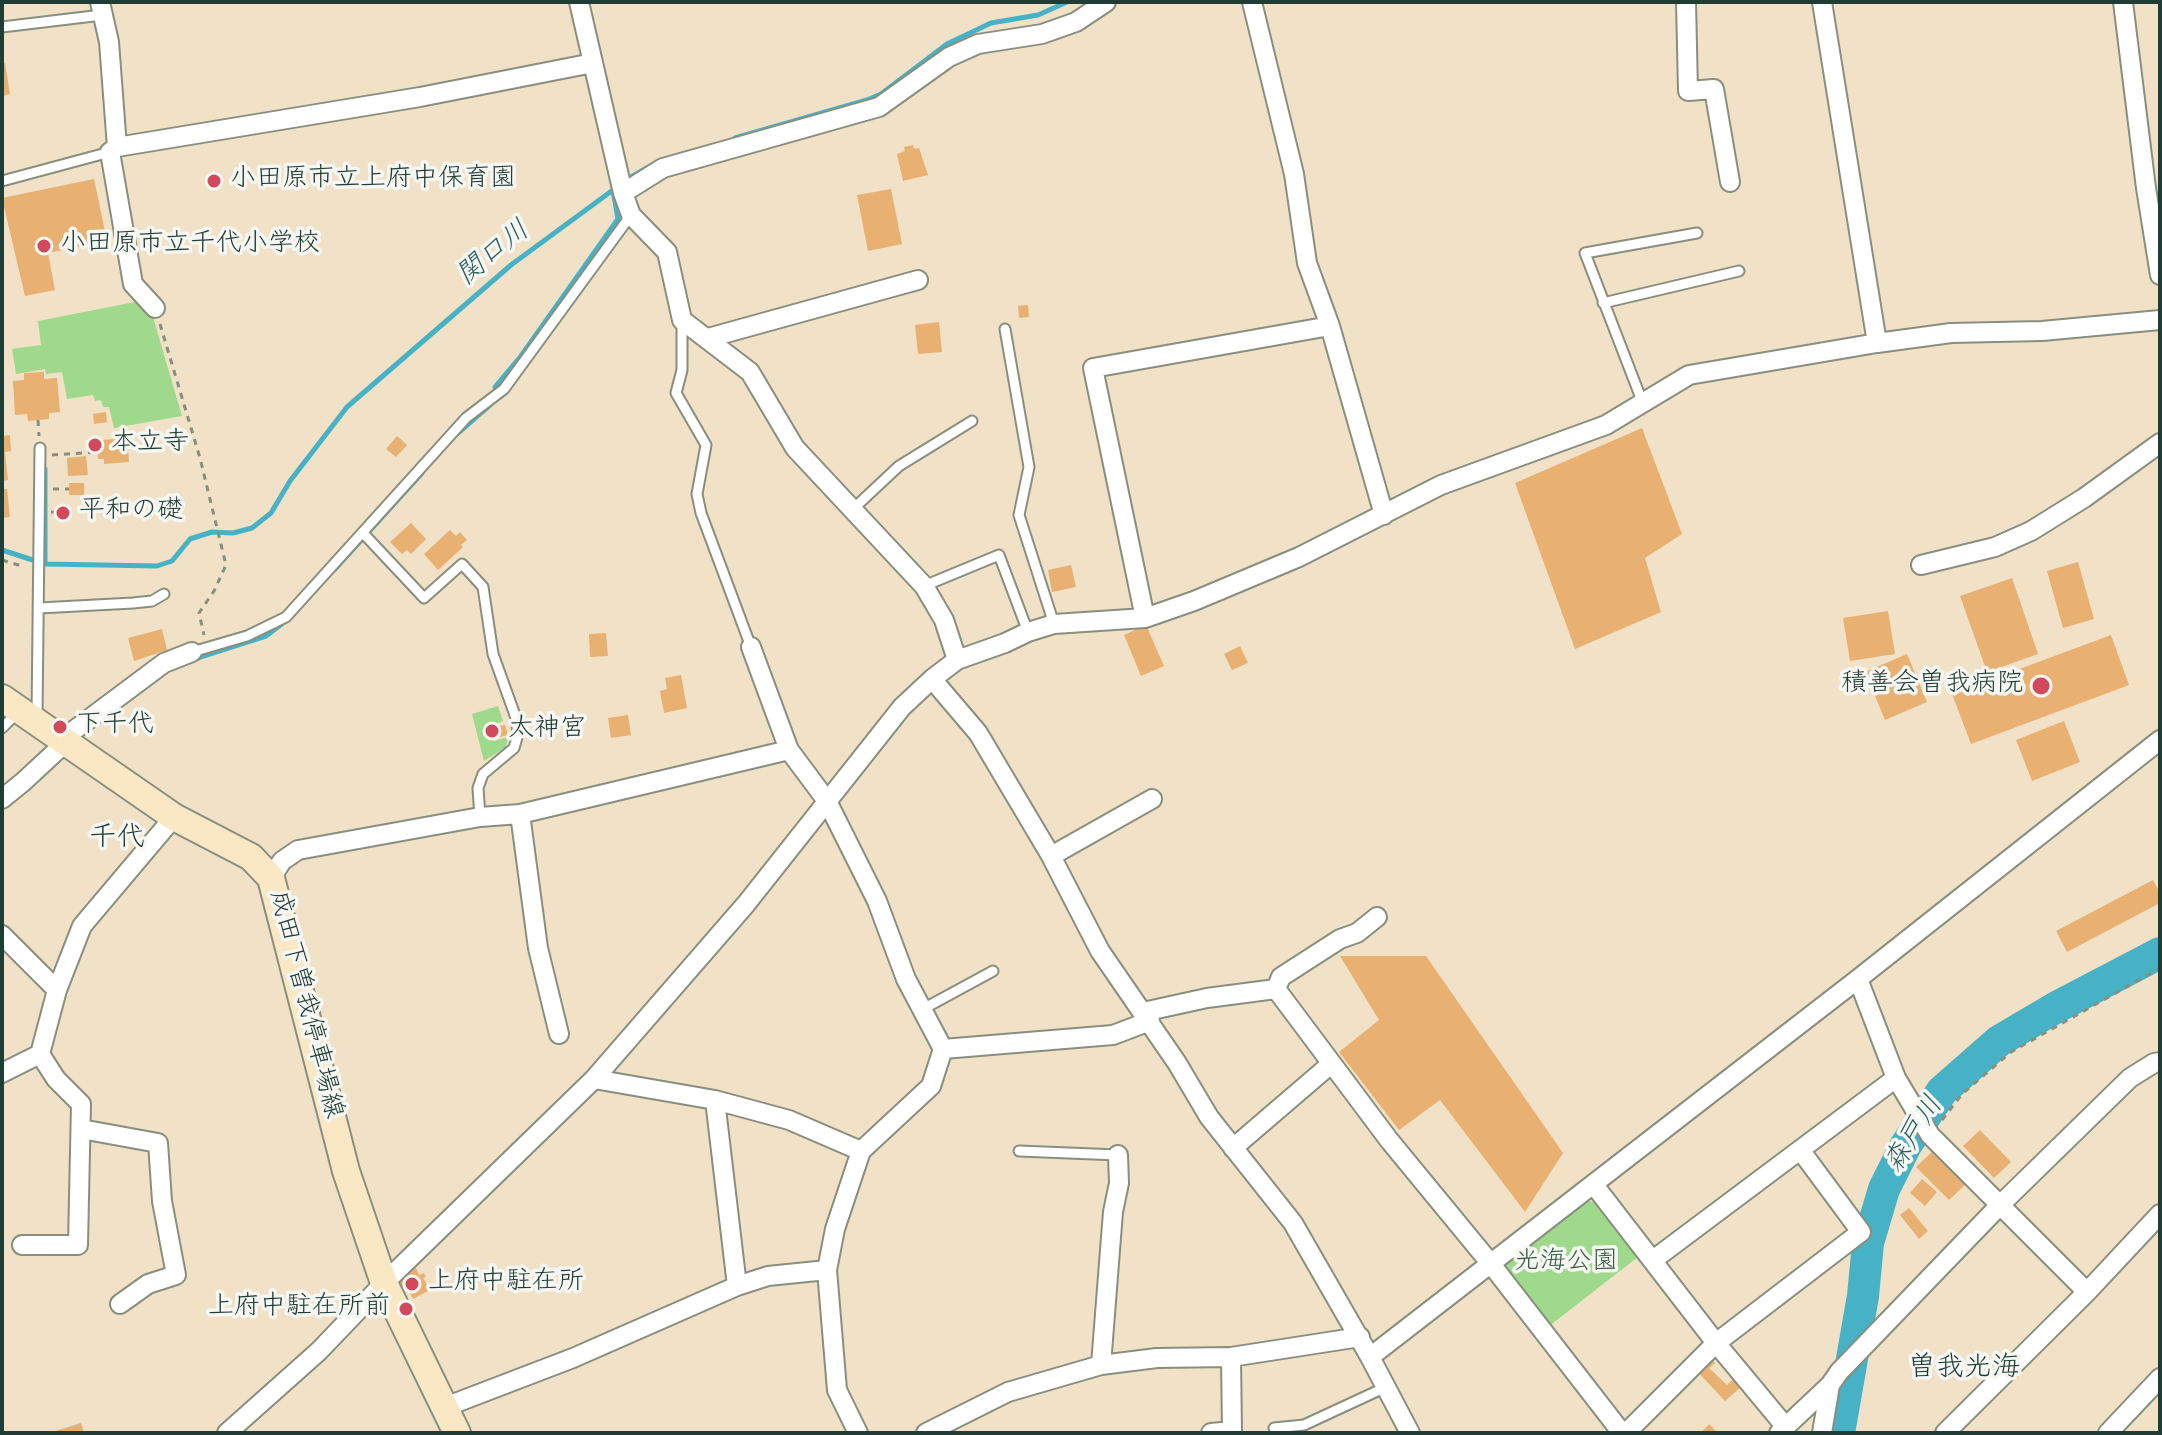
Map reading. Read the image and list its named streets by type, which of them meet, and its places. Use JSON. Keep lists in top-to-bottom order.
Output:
{
  "streets": {
    "main road": ["成田下曽我停車場線"]
  },
  "districts": ["千代", "曽我光海"],
  "water": ["関口川", "森戸川"],
  "parks": ["光海公園"],
  "places": [
    "小田原市立上府中保育園",
    "小田原市立千代小学校",
    "本立寺",
    "平和の礎",
    "積善会曽我病院",
    "下千代",
    "太神宮",
    "上府中駐在所",
    "上府中駐在所前"
  ]
}
